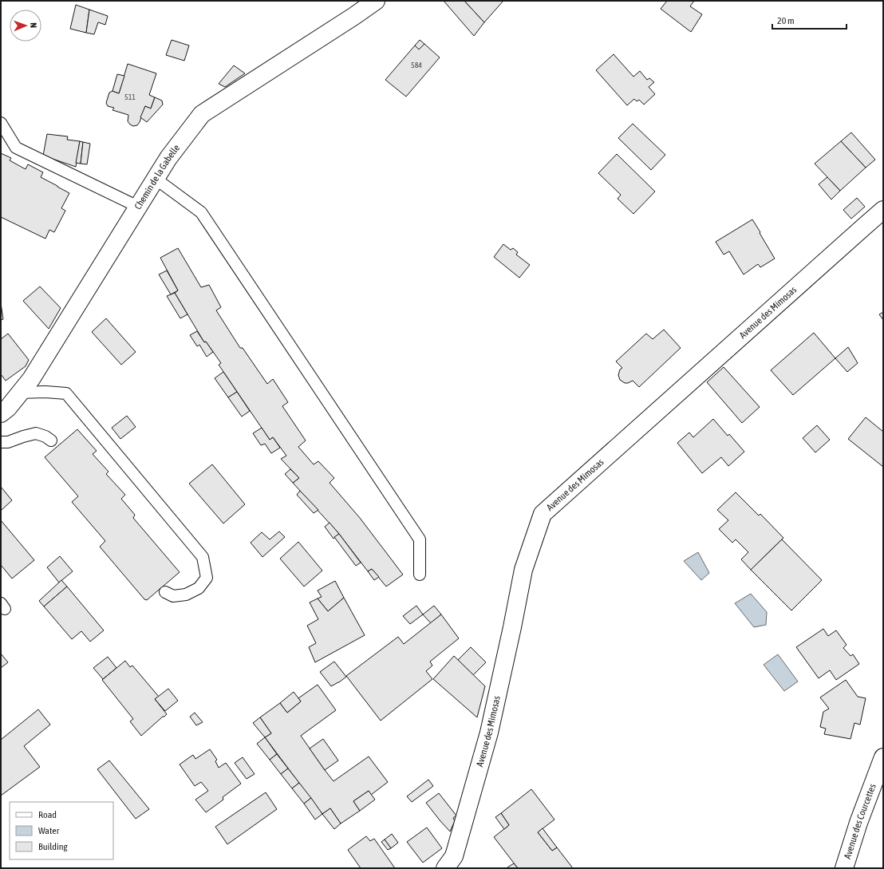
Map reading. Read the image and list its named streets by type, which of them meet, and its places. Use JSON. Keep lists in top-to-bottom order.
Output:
{
  "streets": {
    "street": ["Chemin de la Gabelle", "Avenue des Mimosas", "Avenue des Courcettes"]
  },
  "house_numbers": ["584", "511"],
  "legend": ["Road", "Water", "Building"],
  "scale_bar": "20 m",
  "north": "right"
}
